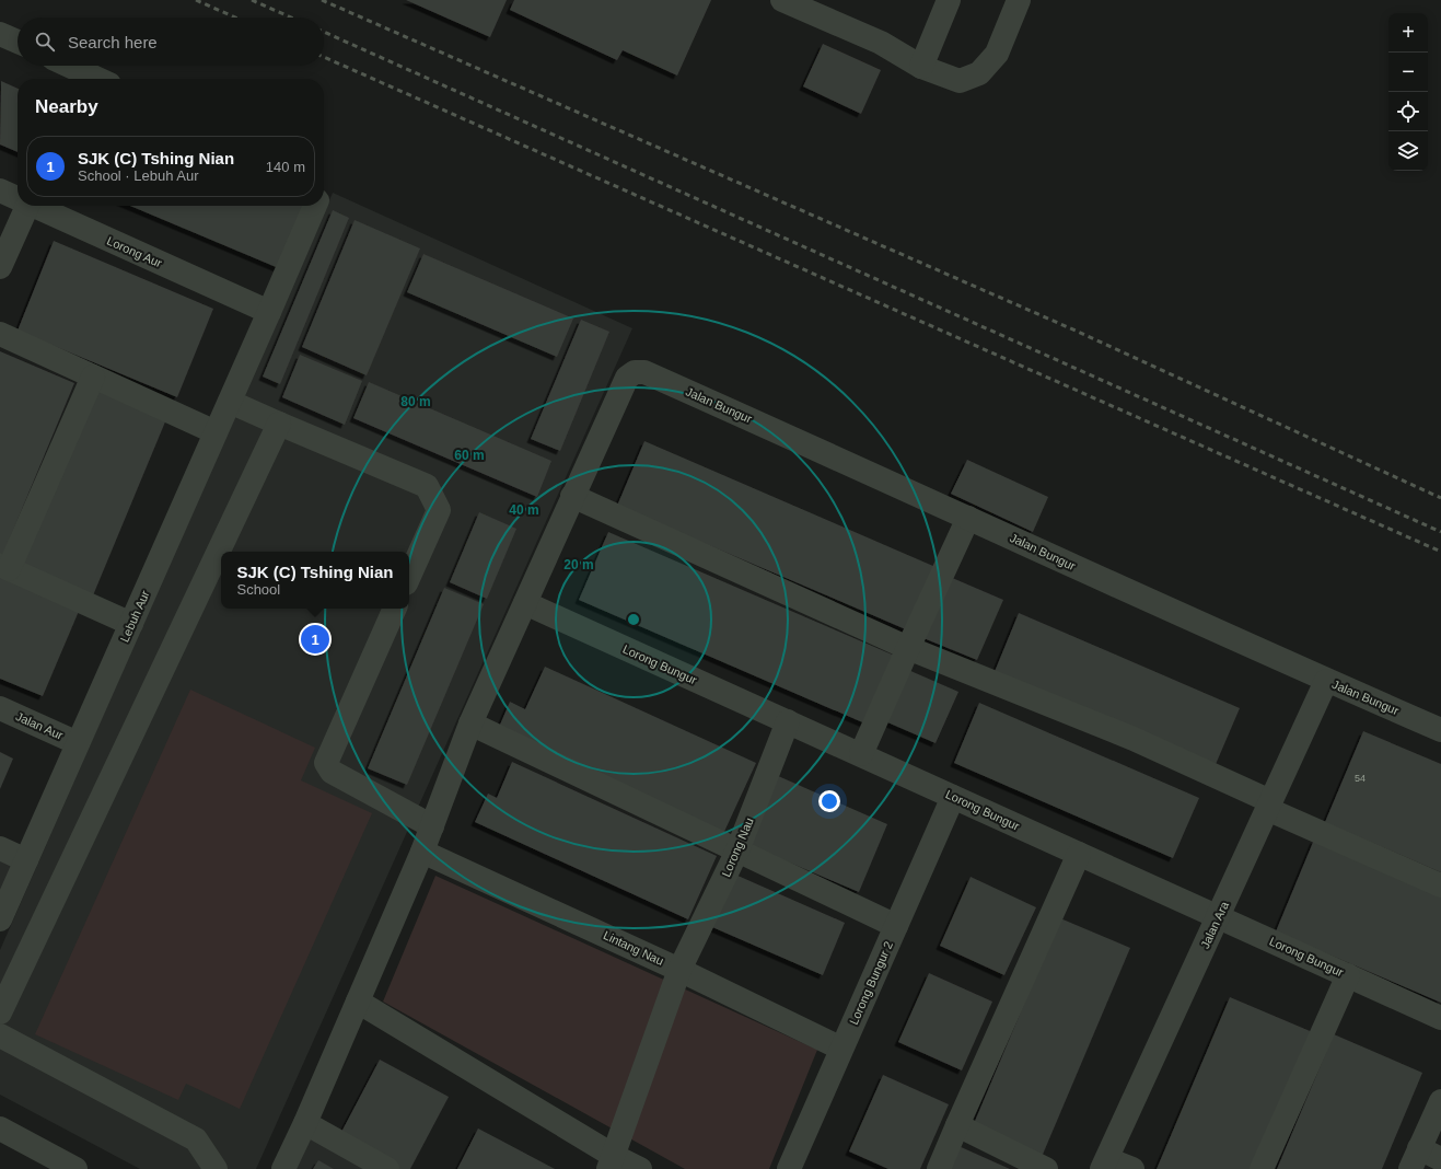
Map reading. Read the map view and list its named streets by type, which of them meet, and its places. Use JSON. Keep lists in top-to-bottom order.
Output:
{
  "streets": {
    "street": [
      "Lorong Aur",
      "Jalan Bungur",
      "Lebuh Aur",
      "Lorong Bungur",
      "Jalan Aur",
      "Lorong Nau",
      "Jalan Ara",
      "Lintang Nau",
      "Lorong Bungur 2"
    ]
  },
  "crossings": [
    ["Lorong Aur", "Lebuh Aur"],
    ["Jalan Bungur", "Jalan Ara"],
    ["Lebuh Aur", "Jalan Aur"],
    ["Lorong Bungur", "Lorong Nau"],
    ["Lorong Bungur", "Jalan Ara"],
    ["Lorong Bungur", "Lorong Bungur 2"],
    ["Lorong Nau", "Lintang Nau"],
    ["Lintang Nau", "Lorong Bungur 2"]
  ],
  "house_numbers": ["54"],
  "page": {
    "map_buttons": ["+", "−"],
    "search": "Search here",
    "heading": "Nearby",
    "list": [
      {
        "mark": "1",
        "name": "SJK (C) Tshing Nian",
        "note": "School · Lebuh Aur",
        "value": "140 m"
      }
    ],
    "popup": ["SJK (C) Tshing Nian", "School"],
    "pins": "1"
  },
  "rings": [
    "80 m",
    "60 m",
    "40 m",
    "20 m"
  ]
}
